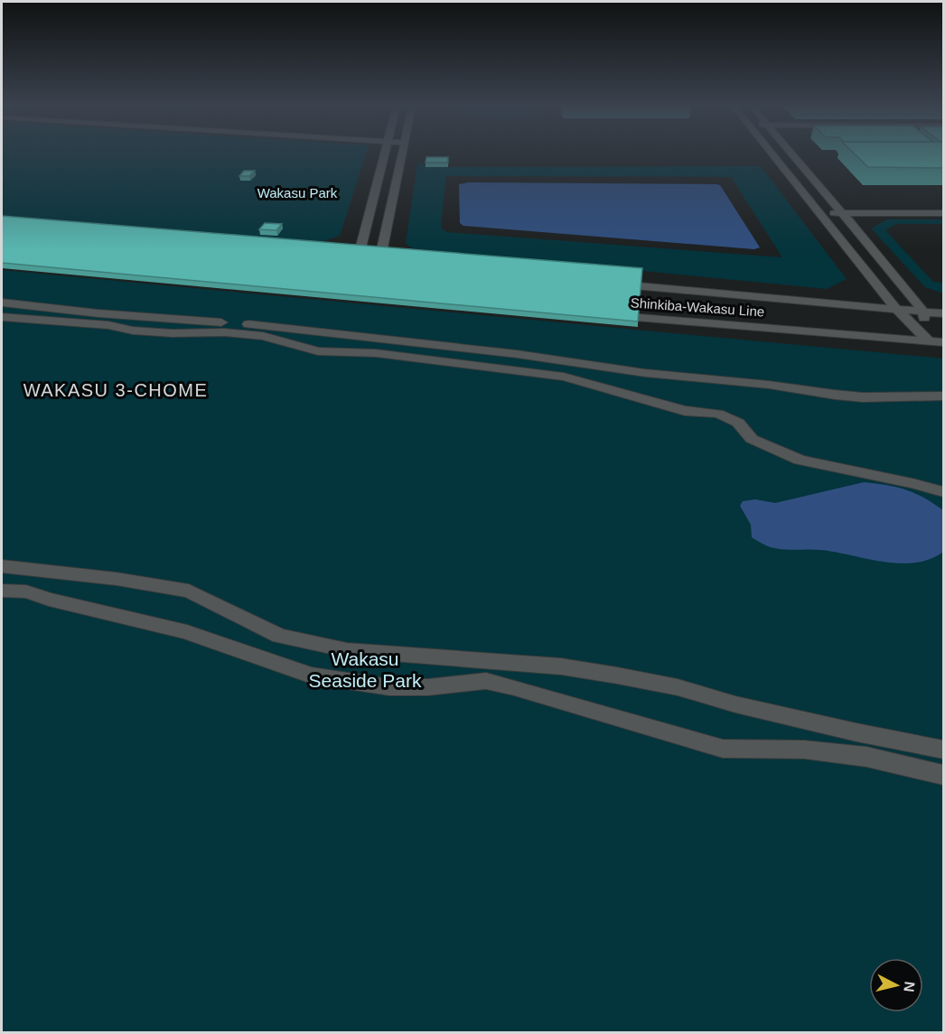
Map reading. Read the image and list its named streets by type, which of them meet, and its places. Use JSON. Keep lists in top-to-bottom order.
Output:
{
  "streets": {
    "street": ["Shinkiba-Wakasu Line"]
  },
  "districts": ["WAKASU 3-CHOME"],
  "parks": ["Wakasu Park", "Wakasu Seaside Park"],
  "north": "right"
}
